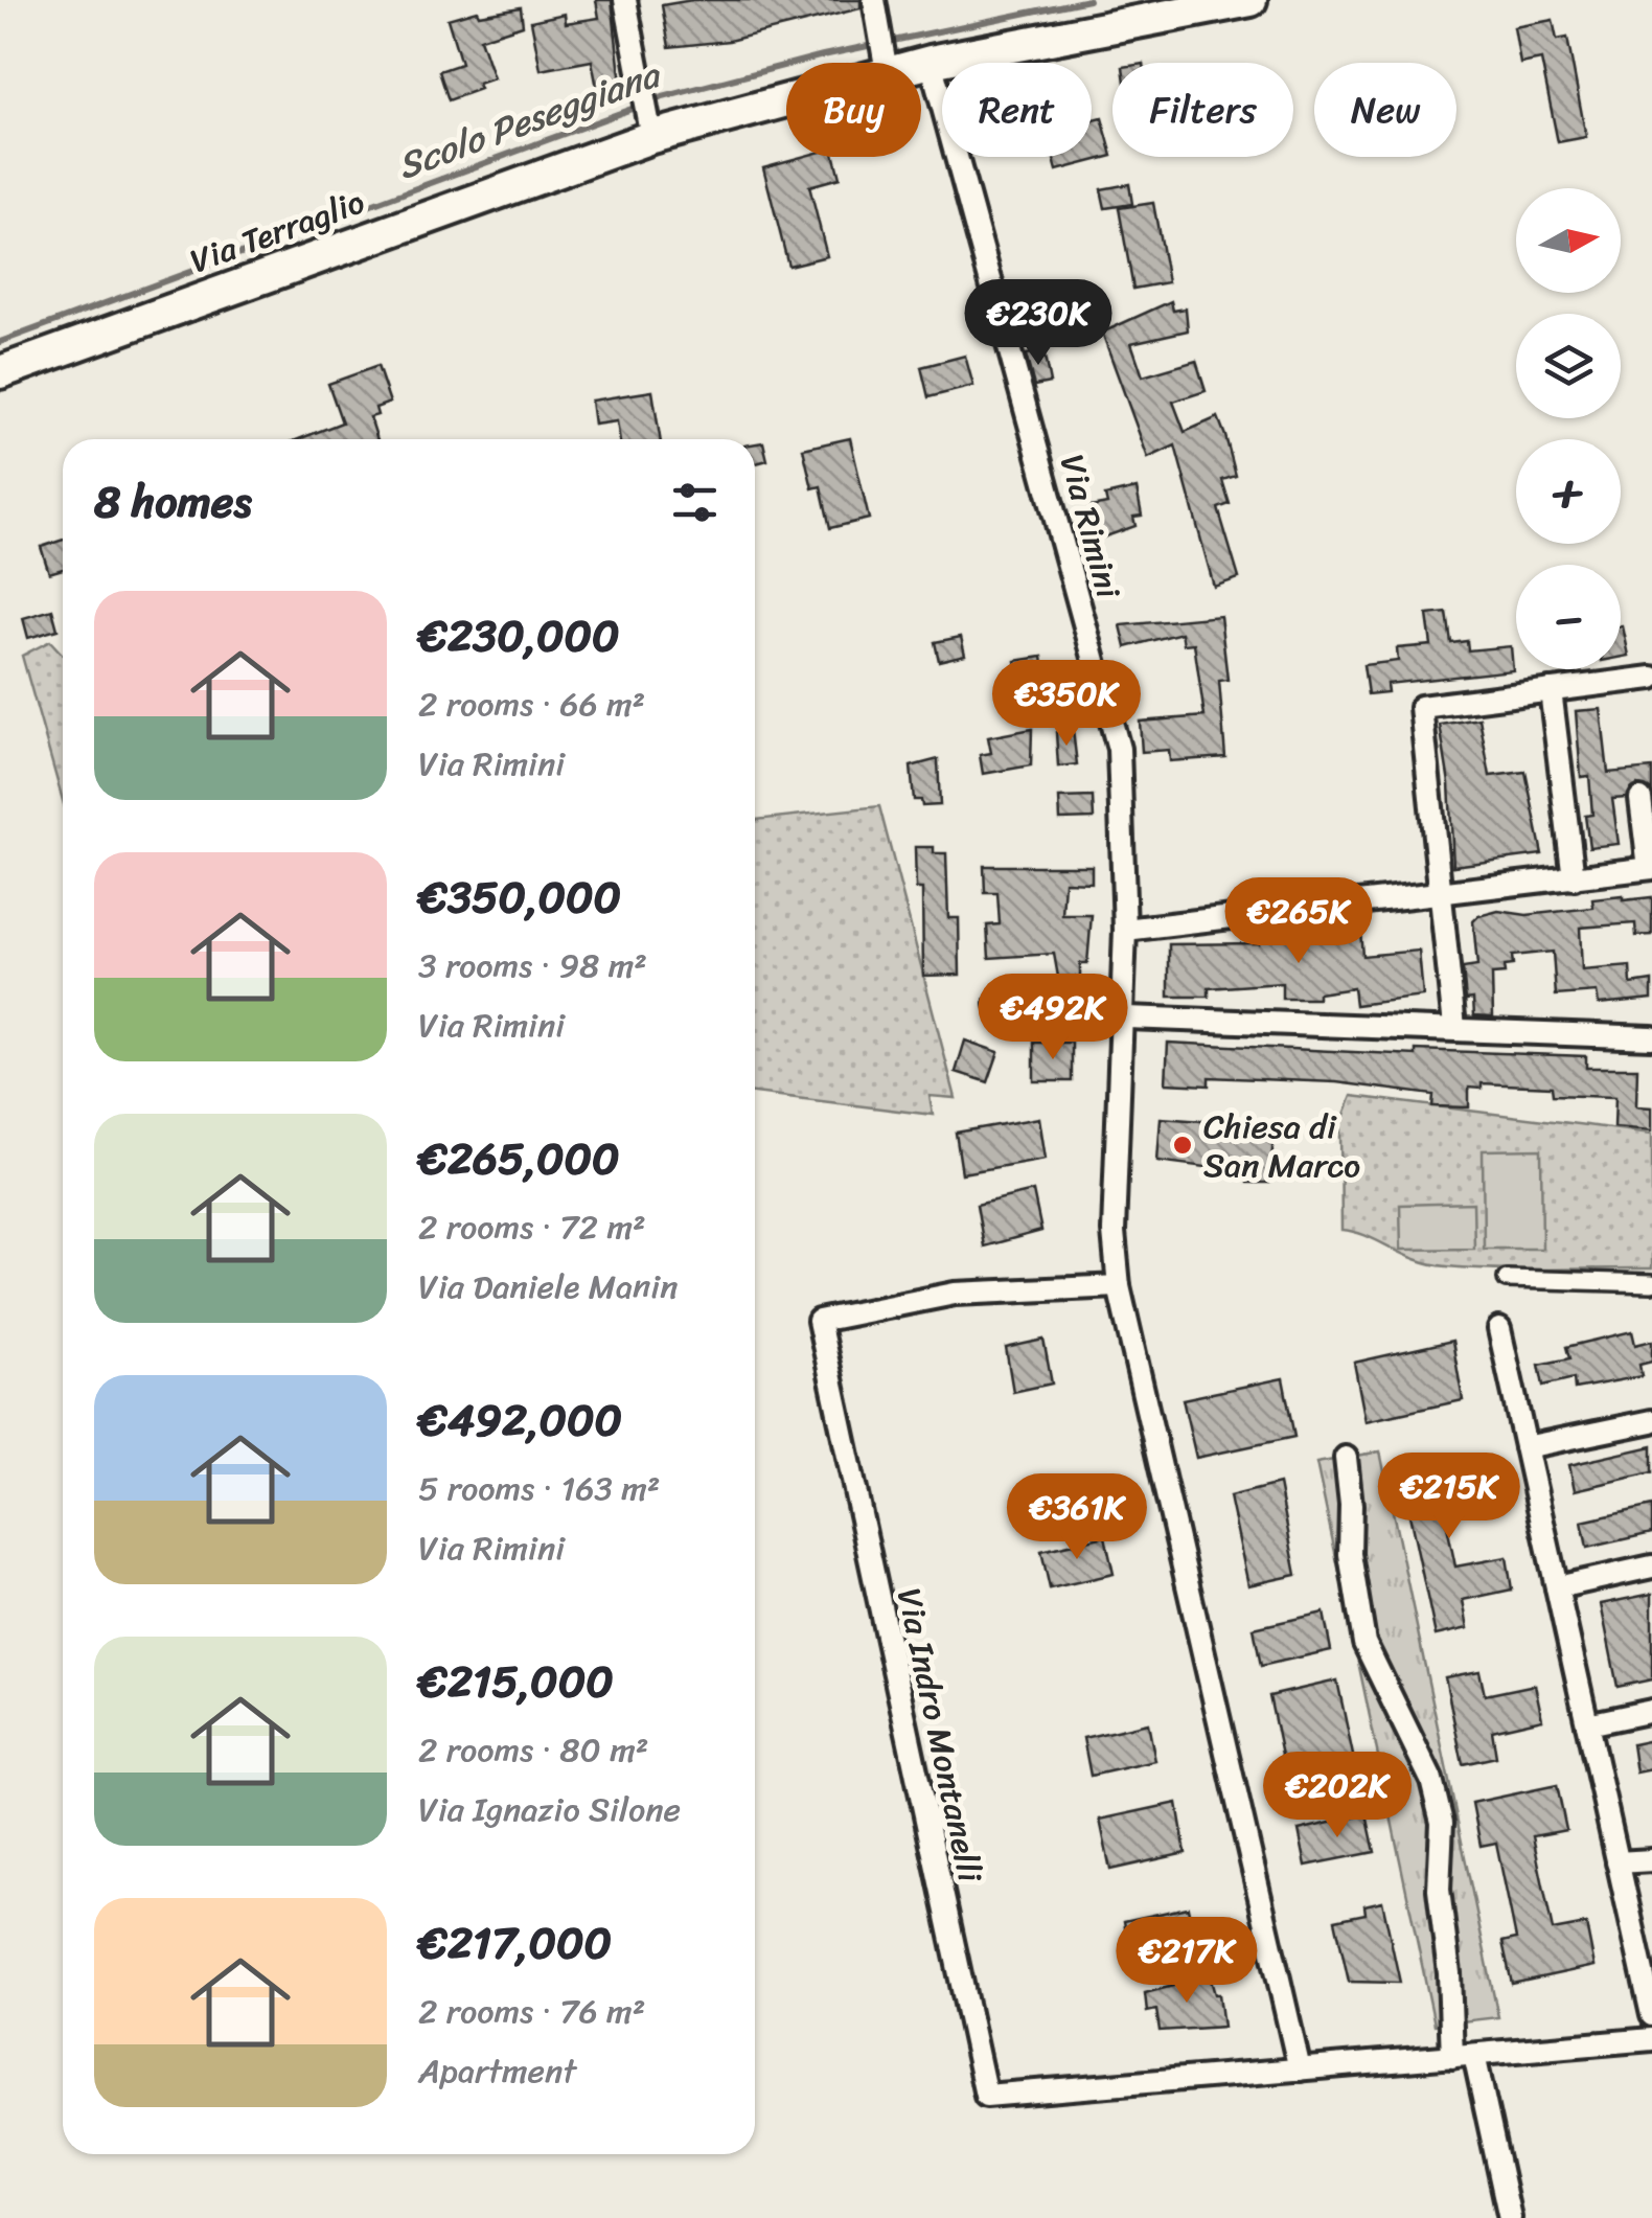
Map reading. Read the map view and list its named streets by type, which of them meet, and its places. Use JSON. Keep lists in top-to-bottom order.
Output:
{
  "streets": {
    "main road": ["Via Terraglio"],
    "street": ["Via Rimini", "Via Indro Montanelli"]
  },
  "crossings": [
    ["Via Terraglio", "Via Rimini"],
    ["Via Rimini", "Via Indro Montanelli"]
  ],
  "water": ["Scolo Peseggiana"],
  "places": ["Chiesa di San Marco"],
  "north": "right",
  "page": {
    "chip": [
      "Buy",
      "Rent",
      "Filters",
      "New"
    ],
    "map_buttons": ["+", "−"],
    "price": [
      "€230K",
      "€350K",
      "€265K",
      "€492K",
      "€215K",
      "€361K",
      "€202K",
      "€217K"
    ],
    "heading": "8 homes",
    "list": [
      {
        "name": "€230,000",
        "note": "2 rooms · 66 m² · Via Rimini"
      },
      {
        "name": "€350,000",
        "note": "3 rooms · 98 m² · Via Rimini"
      },
      {
        "name": "€265,000",
        "note": "2 rooms · 72 m² · Via Daniele Manin"
      },
      {
        "name": "€492,000",
        "note": "5 rooms · 163 m² · Via Rimini"
      },
      {
        "name": "€215,000",
        "note": "2 rooms · 80 m² · Via Ignazio Silone"
      },
      {
        "name": "€217,000",
        "note": "2 rooms · 76 m² · Apartment"
      }
    ]
  }
}
